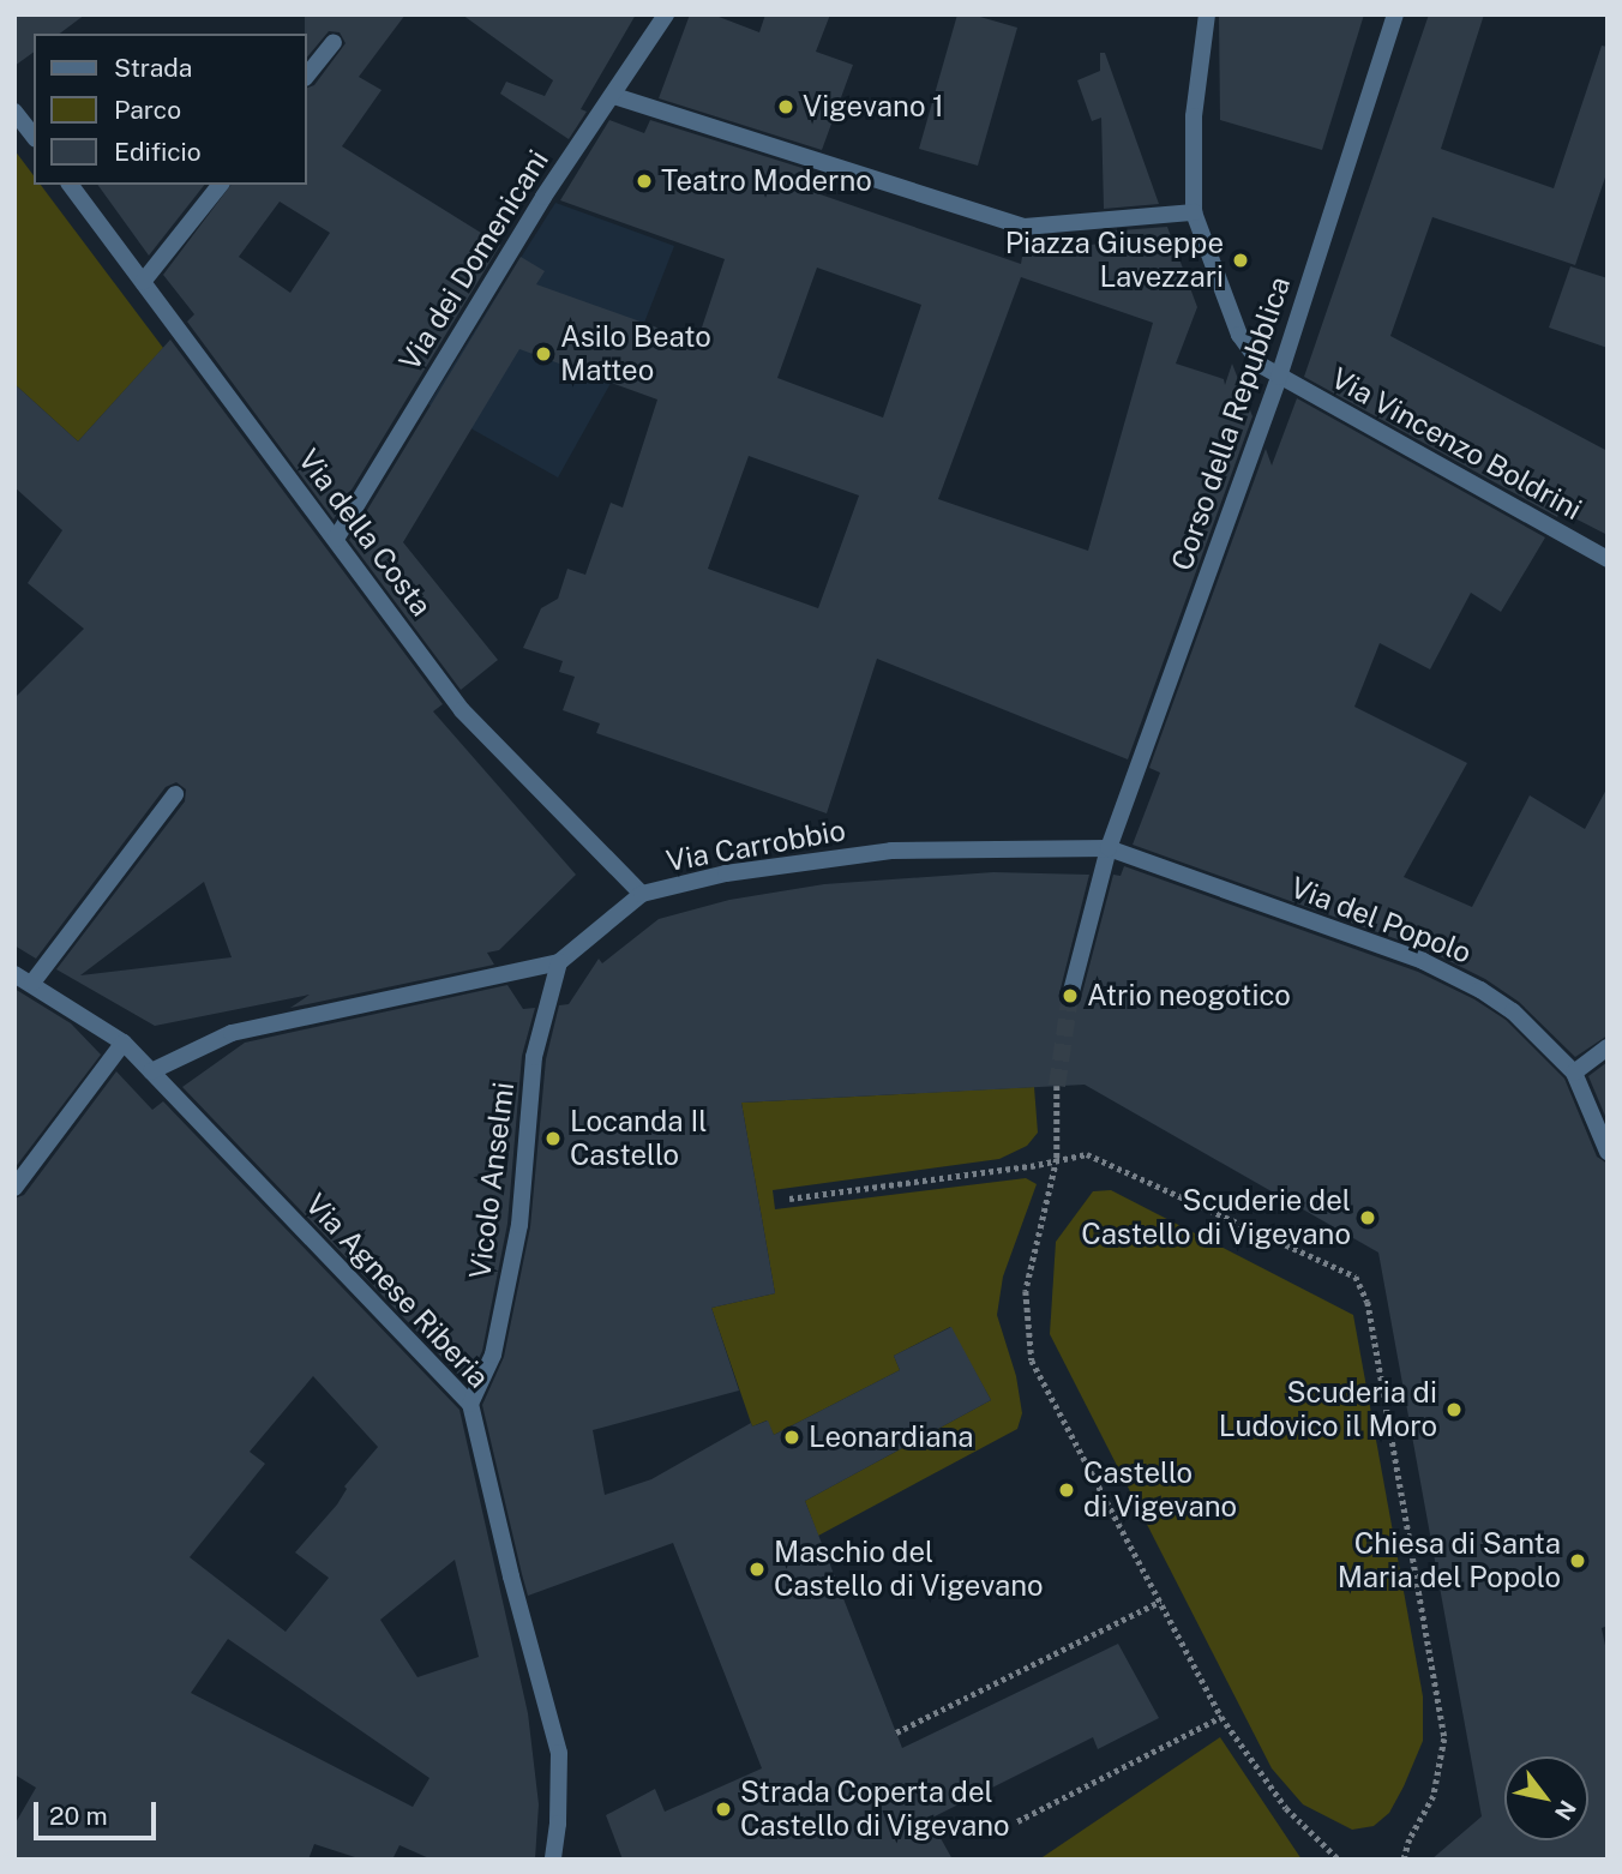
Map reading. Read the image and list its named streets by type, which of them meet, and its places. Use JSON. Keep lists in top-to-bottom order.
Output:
{
  "streets": {
    "street": [
      "Via dei Domenicani",
      "Corso della Repubblica",
      "Via Vincenzo Boldrini",
      "Via della Costa",
      "Via Carrobbio",
      "Via del Popolo",
      "Vicolo Anselmi",
      "Via Agnese Riberia"
    ]
  },
  "crossings": [
    ["Via dei Domenicani", "Via della Costa"],
    ["Corso della Repubblica", "Via Vincenzo Boldrini"],
    ["Corso della Repubblica", "Via Carrobbio"],
    ["Corso della Repubblica", "Via del Popolo"],
    ["Via della Costa", "Via Carrobbio"],
    ["Via Carrobbio", "Via del Popolo"],
    ["Via Carrobbio", "Vicolo Anselmi"],
    ["Via Carrobbio", "Via Agnese Riberia"],
    ["Vicolo Anselmi", "Via Agnese Riberia"]
  ],
  "places": [
    "Vigevano 1",
    "Teatro Moderno",
    "Piazza Giuseppe Lavezzari",
    "Asilo Beato Matteo",
    "Atrio neogotico",
    "Locanda Il Castello",
    "Scuderie del Castello di Vigevano",
    "Scuderia di Ludovico il Moro",
    "Leonardiana",
    "Castello di Vigevano",
    "Chiesa di Santa Maria del Popolo",
    "Maschio del Castello di Vigevano",
    "Strada Coperta del Castello di Vigevano"
  ],
  "legend": ["Strada", "Parco", "Edificio"],
  "scale_bar": "20 m",
  "north": "bottom right"
}
